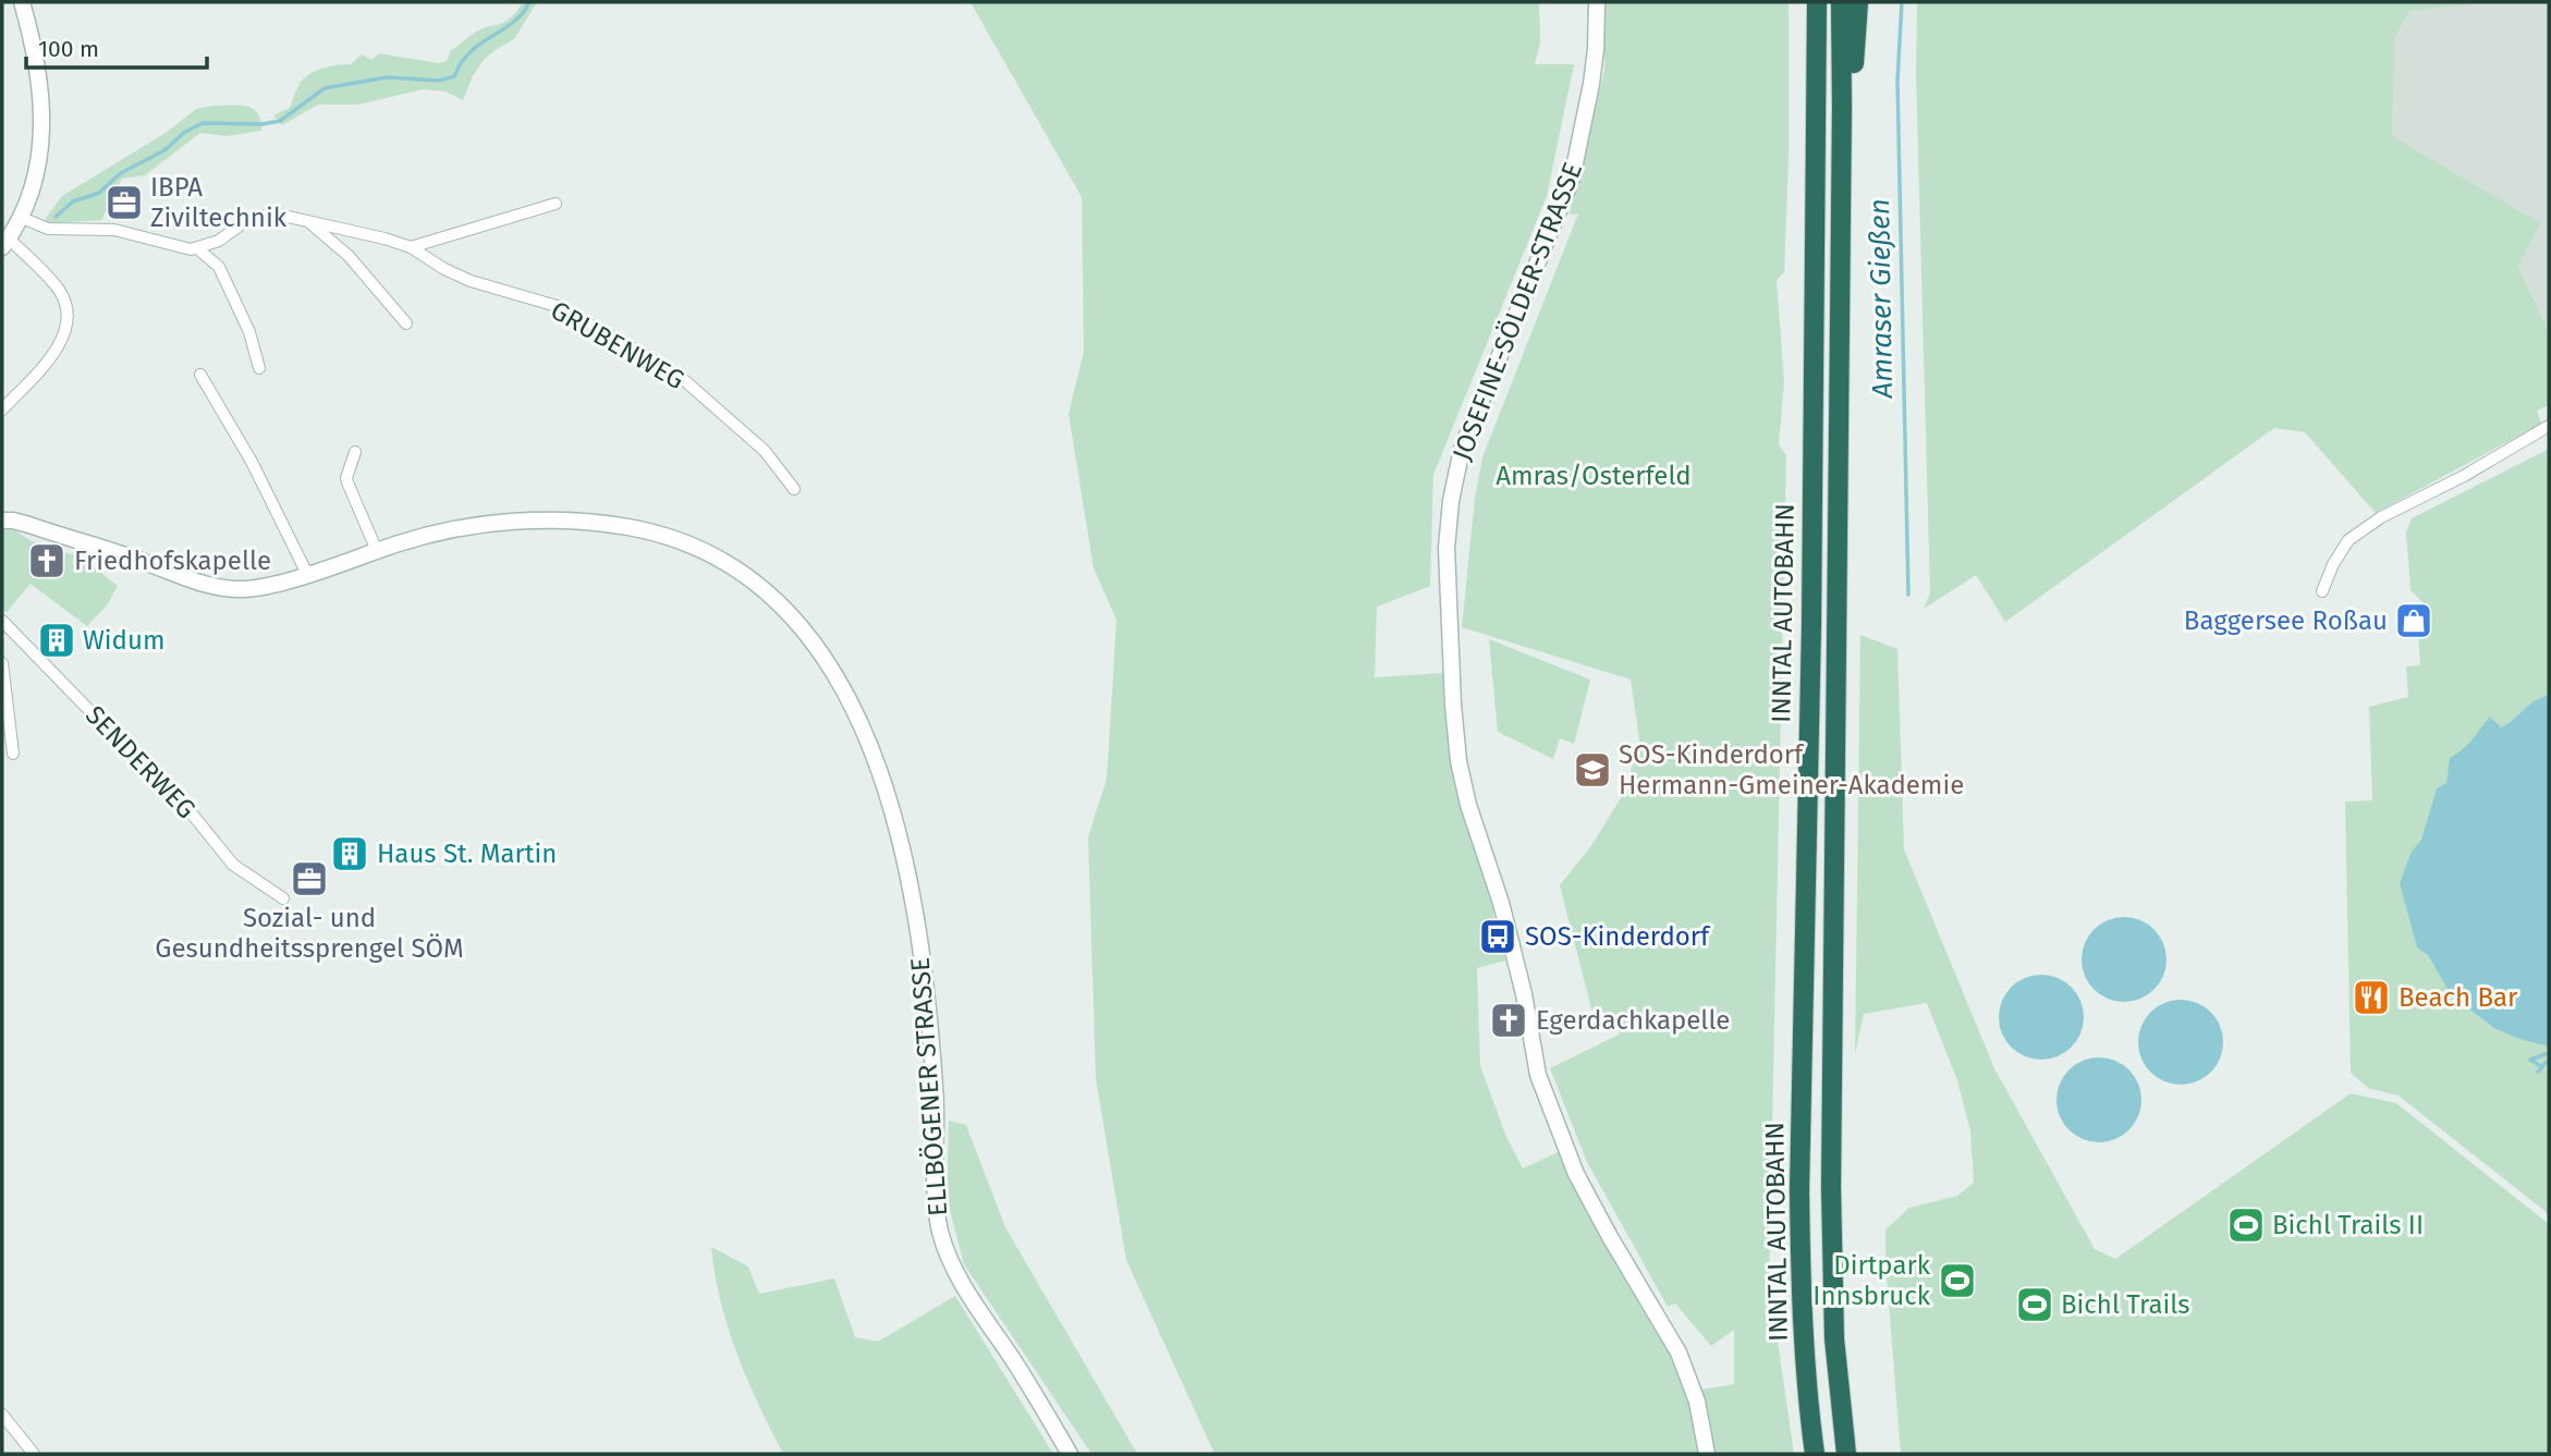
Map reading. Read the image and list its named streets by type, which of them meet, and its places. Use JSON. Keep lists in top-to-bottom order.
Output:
{
  "streets": {
    "highway": ["INNTAL AUTOBAHN"],
    "main road": ["JOSEFINE-SÖLDER-STRASSE", "ELLBÖGENER STRASSE"],
    "street": ["GRUBENWEG", "SENDERWEG"]
  },
  "water": ["Amraser Gießen"],
  "parks": ["Amras/Osterfeld"],
  "places": {
    "office": ["IBPA Ziviltechnik", "Sozial- und Gesundheitssprengel SÖM"],
    "church": ["Friedhofskapelle", "Egerdachkapelle"],
    "shop": ["Baggersee Roßau"],
    "building": ["Widum", "Haus St. Martin"],
    "school or university": ["SOS-Kinderdorf Hermann-Gmeiner-Akademie"],
    "bus stop": ["SOS-Kinderdorf"],
    "restaurant": ["Beach Bar"],
    "sports": ["Bichl Trails II", "Dirtpark Innsbruck", "Bichl Trails"]
  },
  "scale_bar": "100 m"
}
